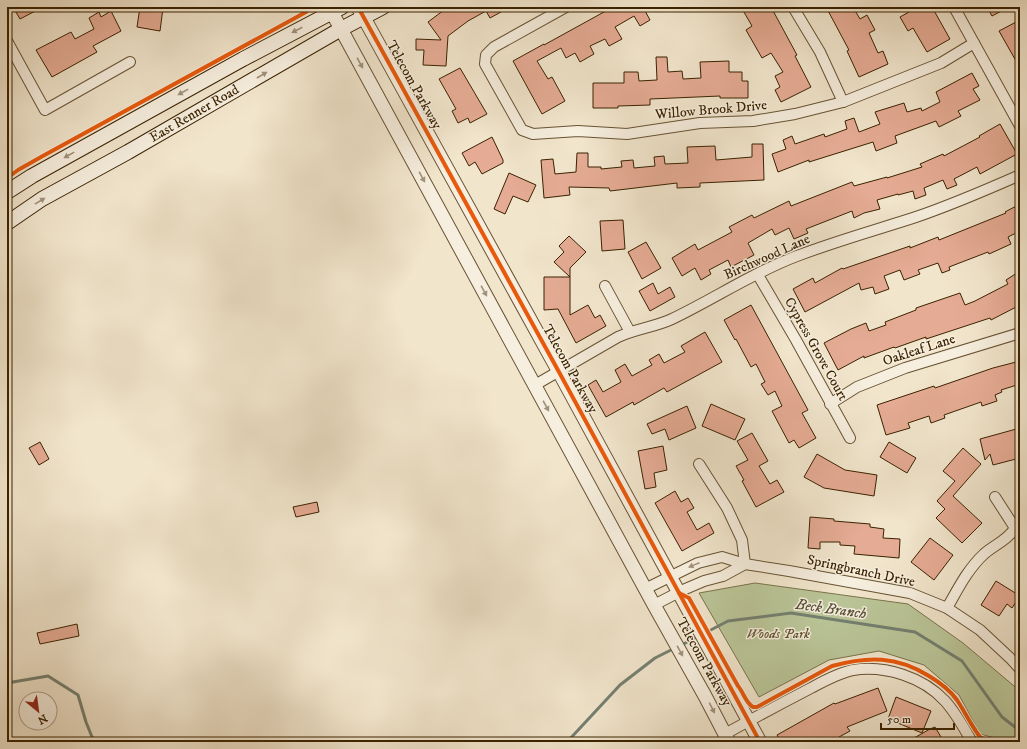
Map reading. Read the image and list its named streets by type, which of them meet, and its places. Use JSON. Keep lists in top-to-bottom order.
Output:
{
  "streets": {
    "main road": ["East Renner Road"],
    "street": [
      "Telecom Parkway",
      "Willow Brook Drive",
      "Birchwood Lane",
      "Cypress Grove Court",
      "Oakleaf Lane",
      "Springbranch Drive"
    ]
  },
  "crossings": [
    ["Telecom Parkway", "East Renner Road"],
    ["Telecom Parkway", "Birchwood Lane"],
    ["Telecom Parkway", "Springbranch Drive"],
    ["Birchwood Lane", "Cypress Grove Court"],
    ["Cypress Grove Court", "Oakleaf Lane"]
  ],
  "water": ["Beck Branch"],
  "parks": ["Woods Park"],
  "scale_bar": "50 m",
  "north": "bottom right"
}
